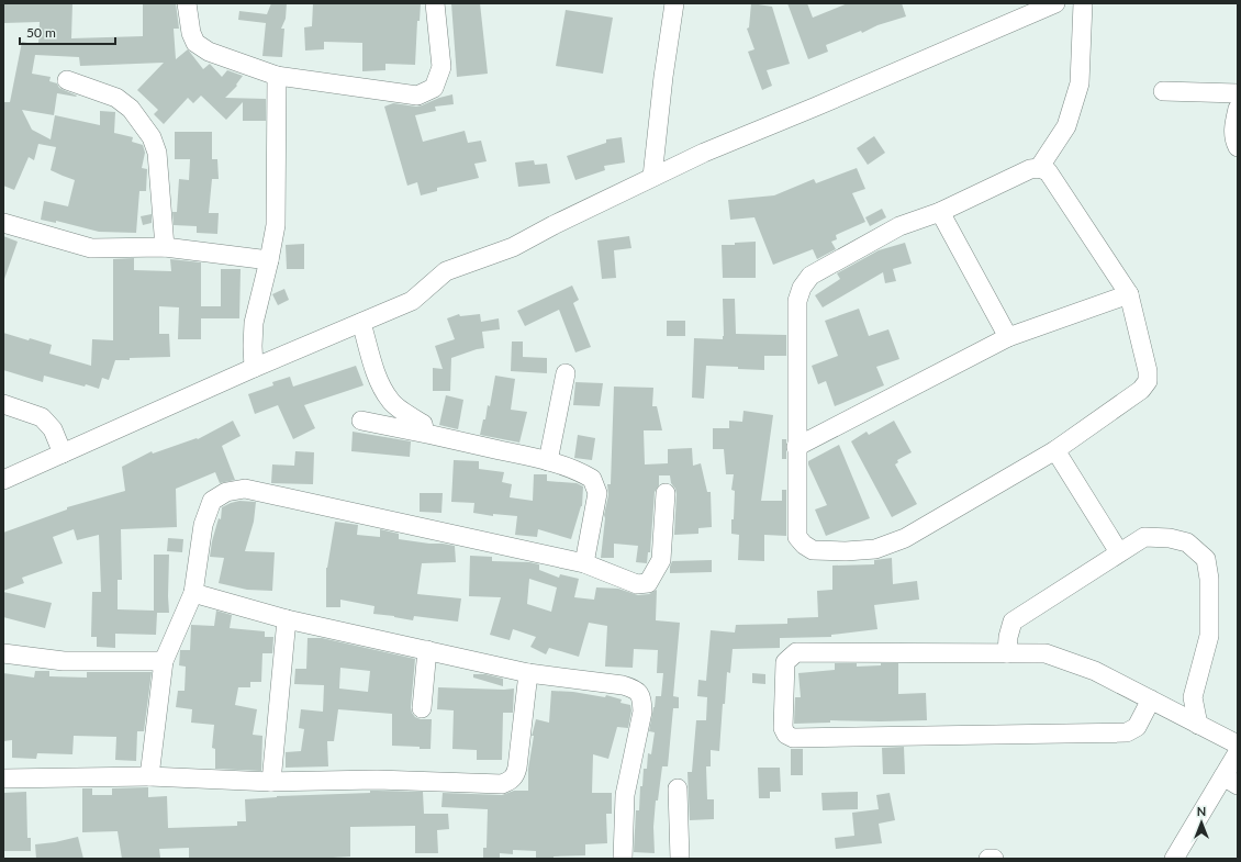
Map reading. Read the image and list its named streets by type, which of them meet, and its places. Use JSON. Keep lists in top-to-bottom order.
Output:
{
  "scale_bar": "50 m",
  "north": "top"
}
